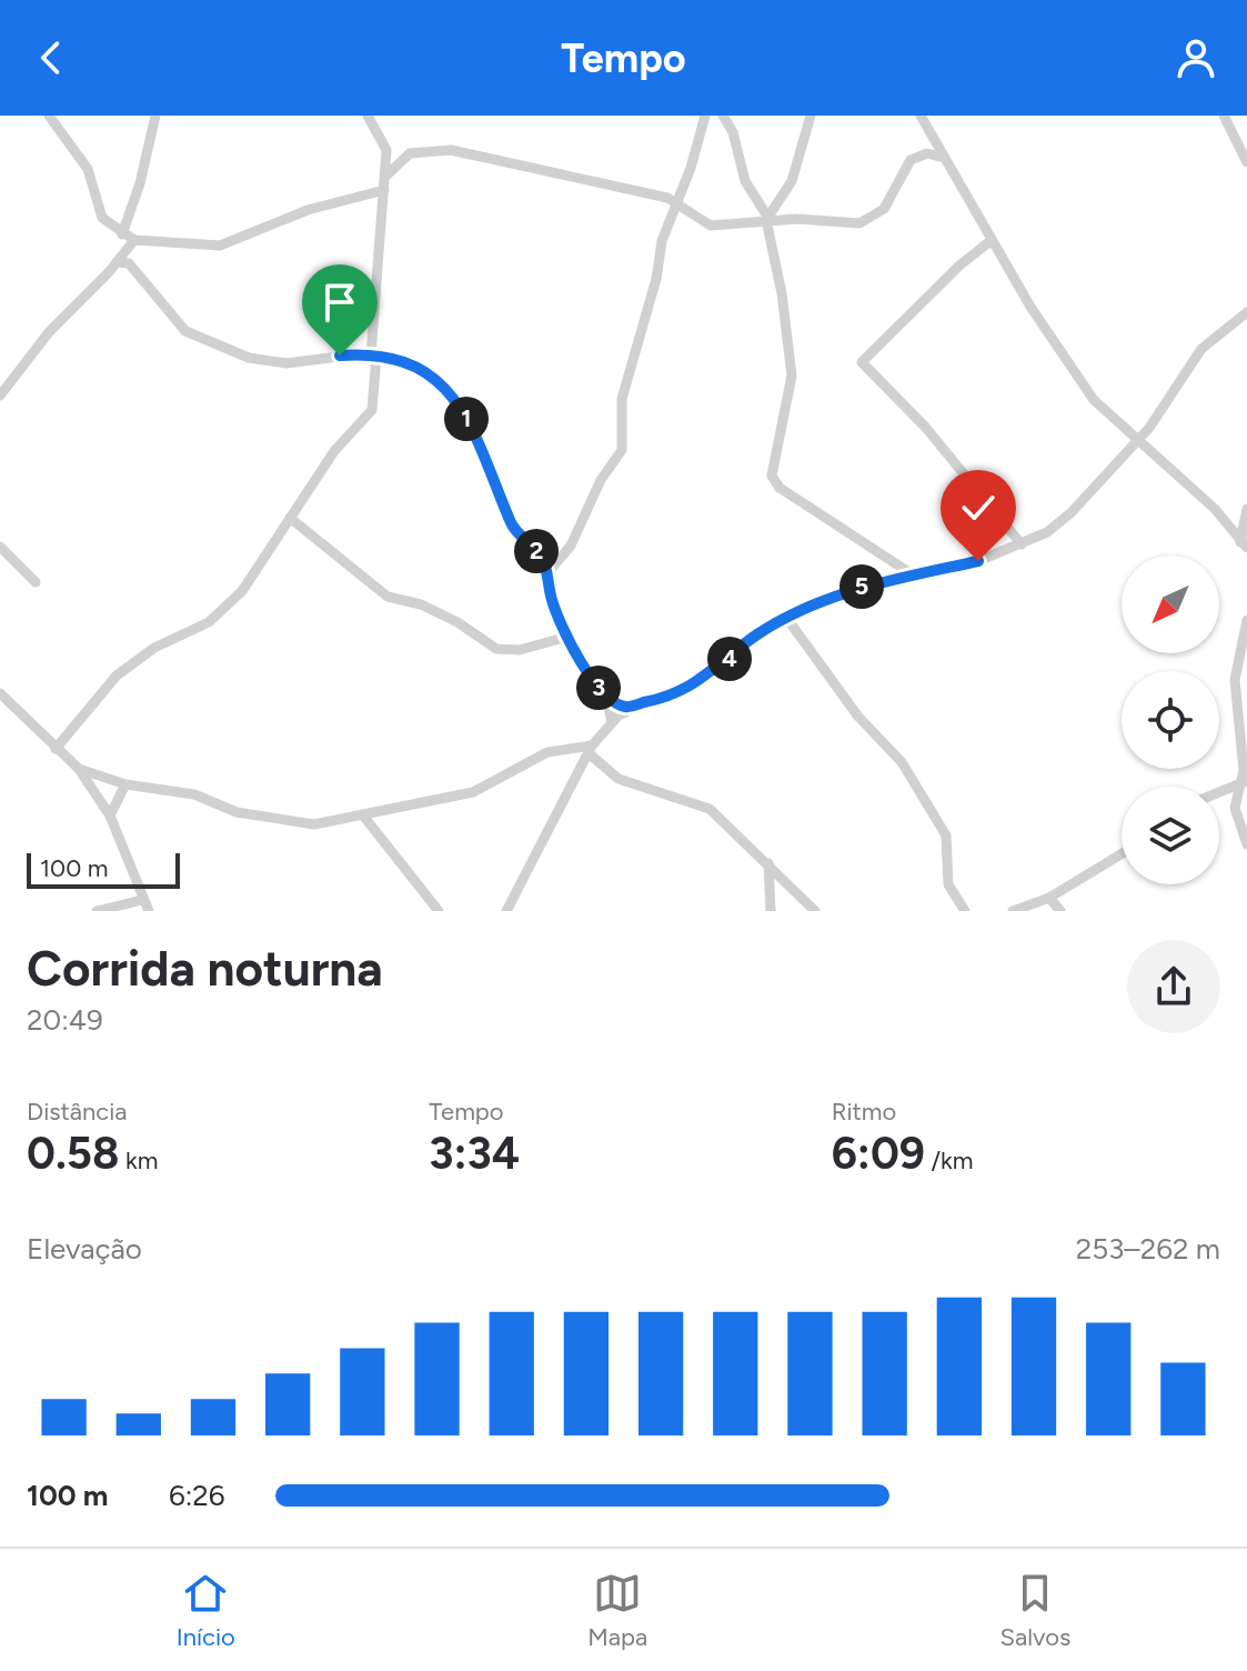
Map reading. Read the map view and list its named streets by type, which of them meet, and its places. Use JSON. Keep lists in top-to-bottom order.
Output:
{
  "scale_bar": "100 m",
  "north": "bottom left",
  "page": {
    "header": "Tempo",
    "pins": [
      "1",
      "2",
      "5",
      "4",
      "3"
    ],
    "scale": "100 m",
    "heading": ["Corrida noturna", "20:49"],
    "stats": [
      ["Distância", "0.58 km"],
      ["Tempo", "3:34"],
      ["Ritmo", "6:09 /km"]
    ],
    "chart": ["Elevação", "253–262 m"],
    "list": [
      {
        "name": "100 m",
        "note": "6:26"
      }
    ],
    "tabs": ["Início", "Mapa", "Salvos"]
  }
}
